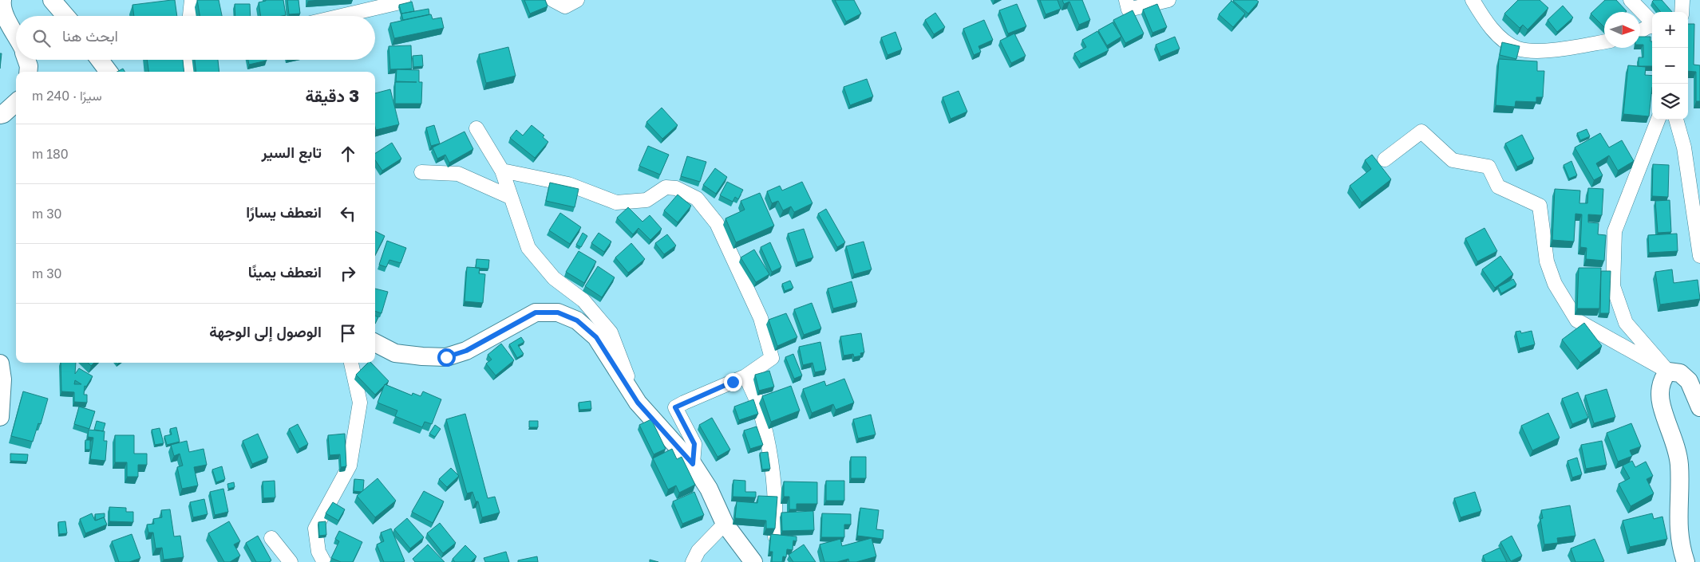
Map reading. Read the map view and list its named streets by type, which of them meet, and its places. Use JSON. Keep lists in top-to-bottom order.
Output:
{
  "north": "right",
  "page": {
    "map_buttons": ["+", "−"],
    "search": "ابحث هنا",
    "heading": ["3 دقيقة", "سيرًا · 240 m"],
    "list": [
      ["تابع السير", "180 m"],
      ["انعطف يسارًا", "30 m"],
      ["انعطف يمينًا", "30 m"],
      "الوصول إلى الوجهة"
    ]
  }
}
